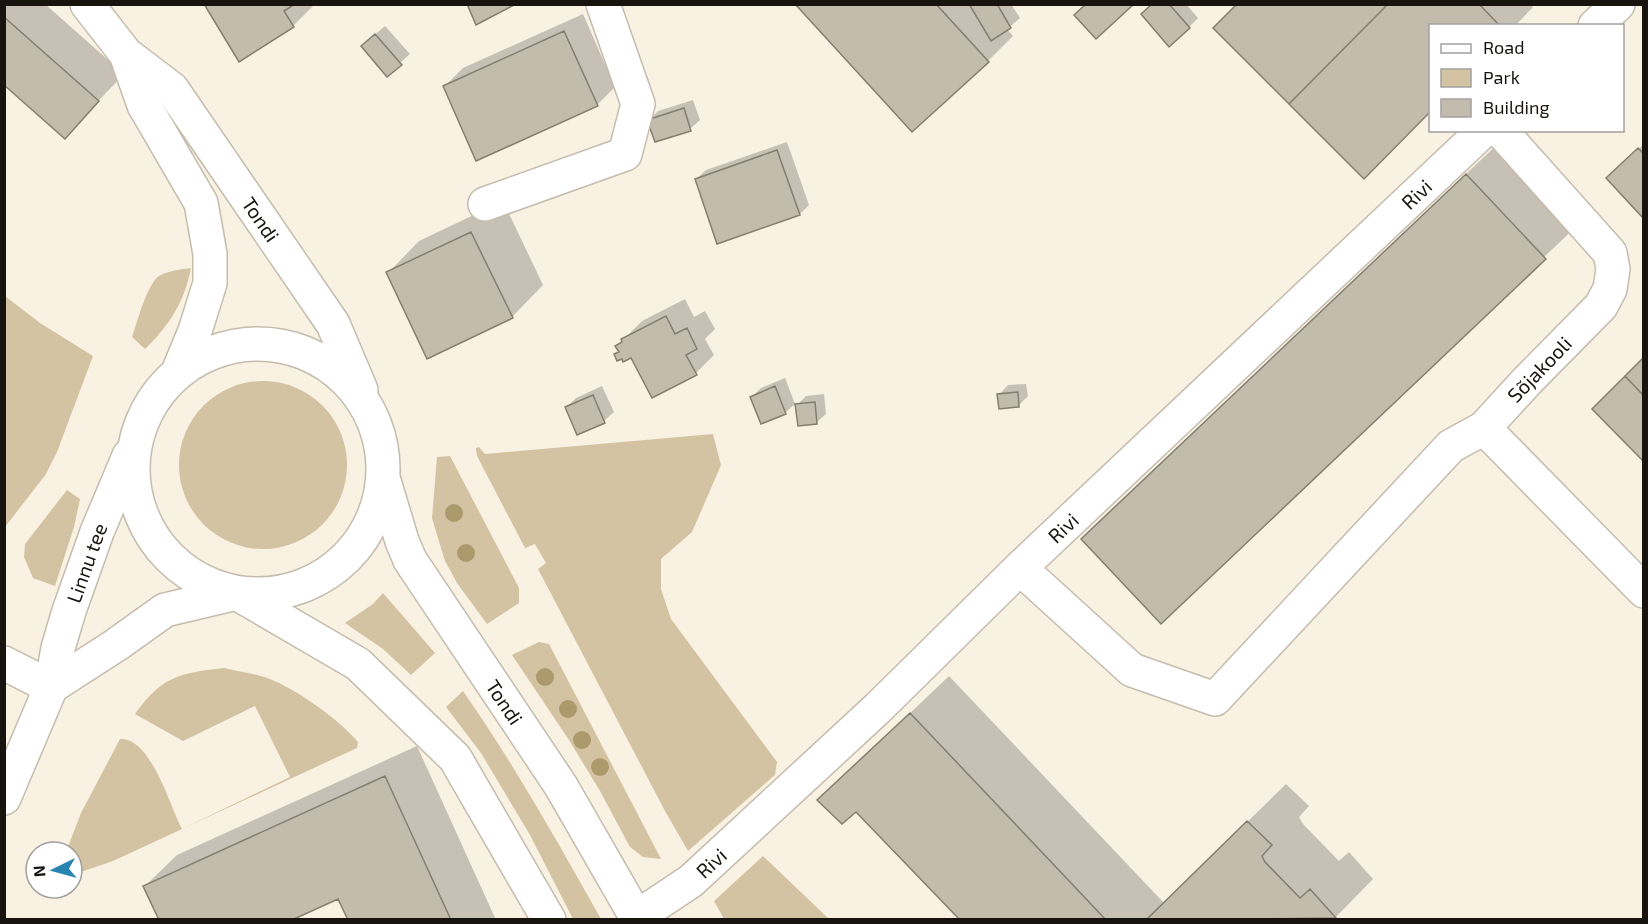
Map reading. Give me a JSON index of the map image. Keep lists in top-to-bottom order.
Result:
{
  "streets": {
    "street": [
      "Rivi",
      "Tondi",
      "Sõjakooli",
      "Linnu tee"
    ]
  },
  "crossings": [
    ["Rivi", "Tondi"],
    ["Rivi", "Sõjakooli"]
  ],
  "legend": ["Road", "Park", "Building"],
  "north": "left"
}
